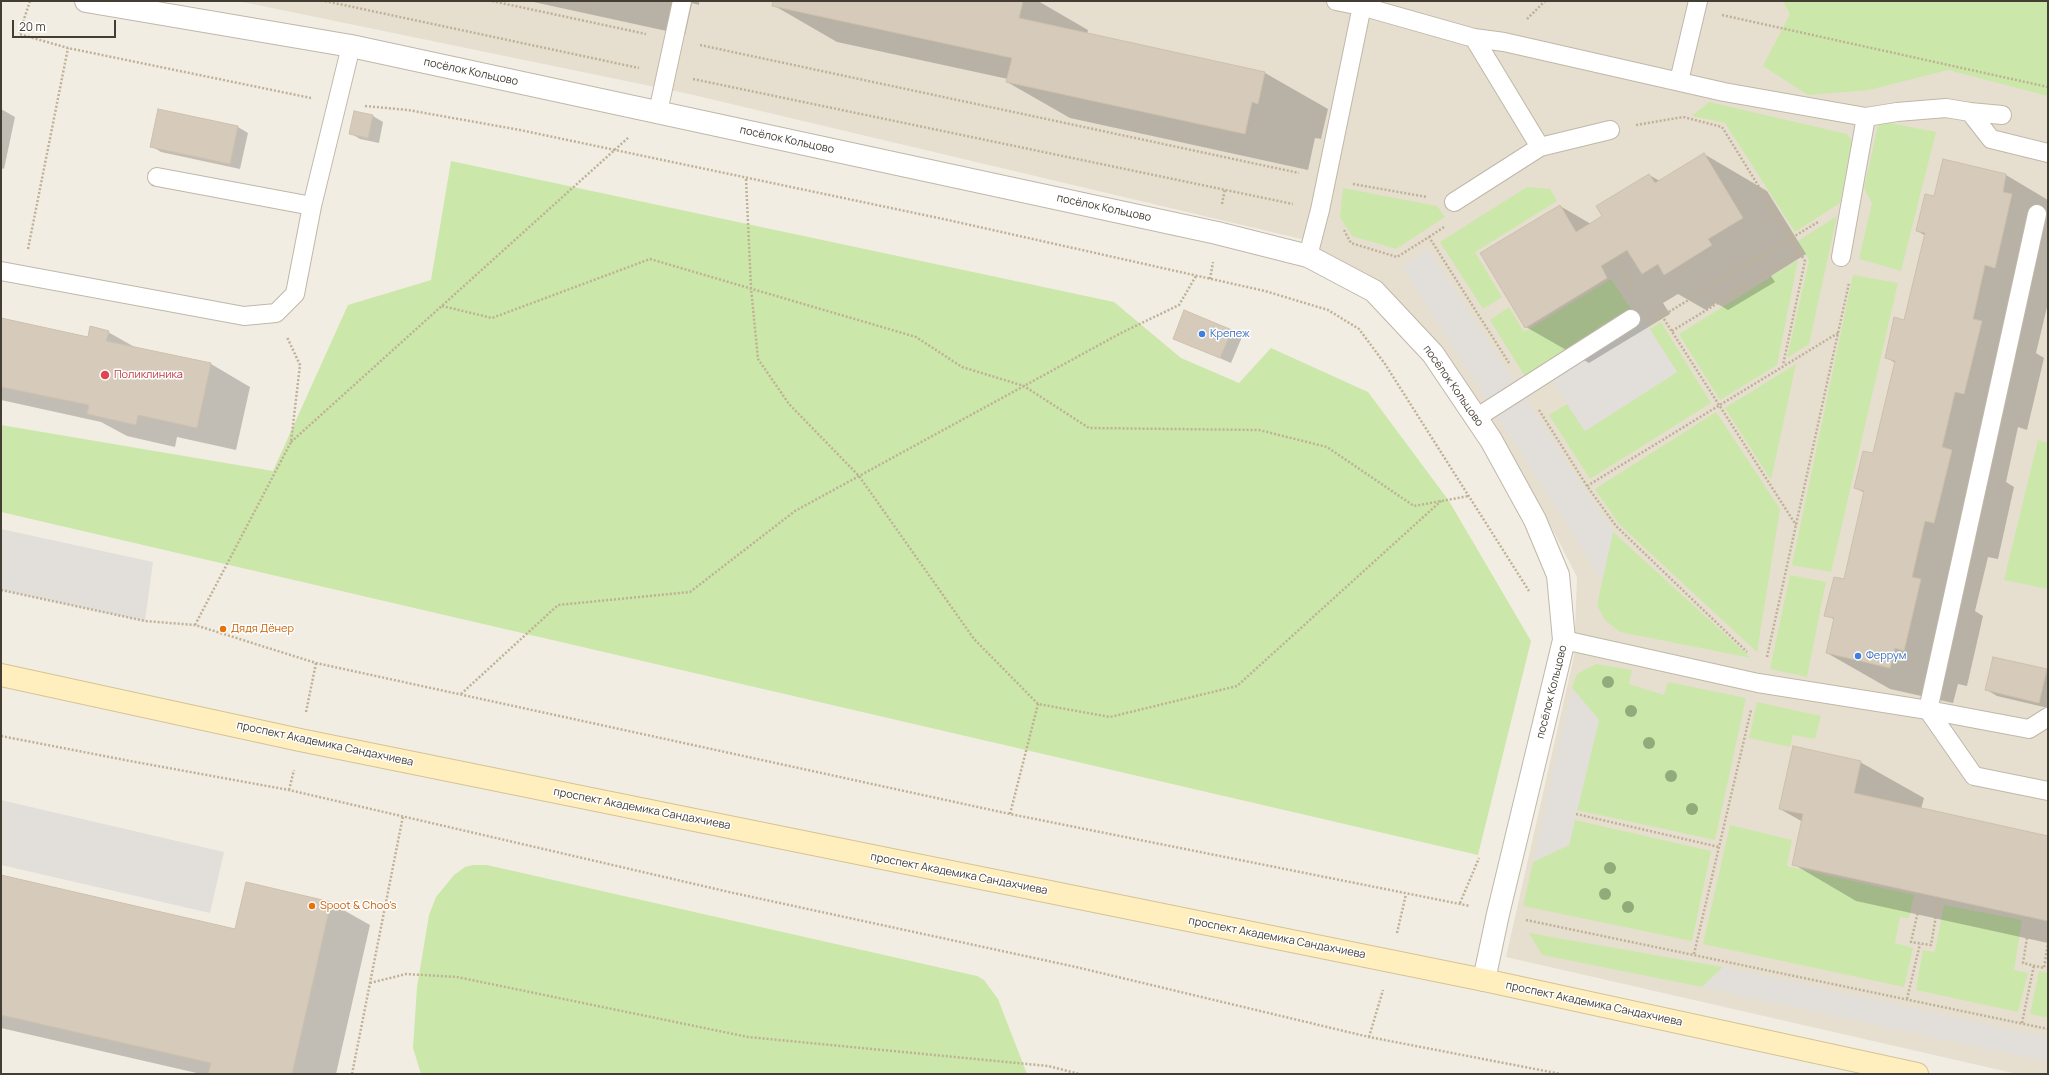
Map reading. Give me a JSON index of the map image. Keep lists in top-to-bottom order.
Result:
{
  "streets": {
    "main road": ["проспект Академика Сандахчиева"],
    "street": ["посёлок Кольцово"]
  },
  "crossings": [
    ["посёлок Кольцово", "проспект Академика Сандахчиева"]
  ],
  "places": [
    "Крепеж",
    "Поликлиника",
    "Дядя Дёнер",
    "Феррум",
    "Spoot & Choo's"
  ],
  "scale_bar": "20 m"
}
